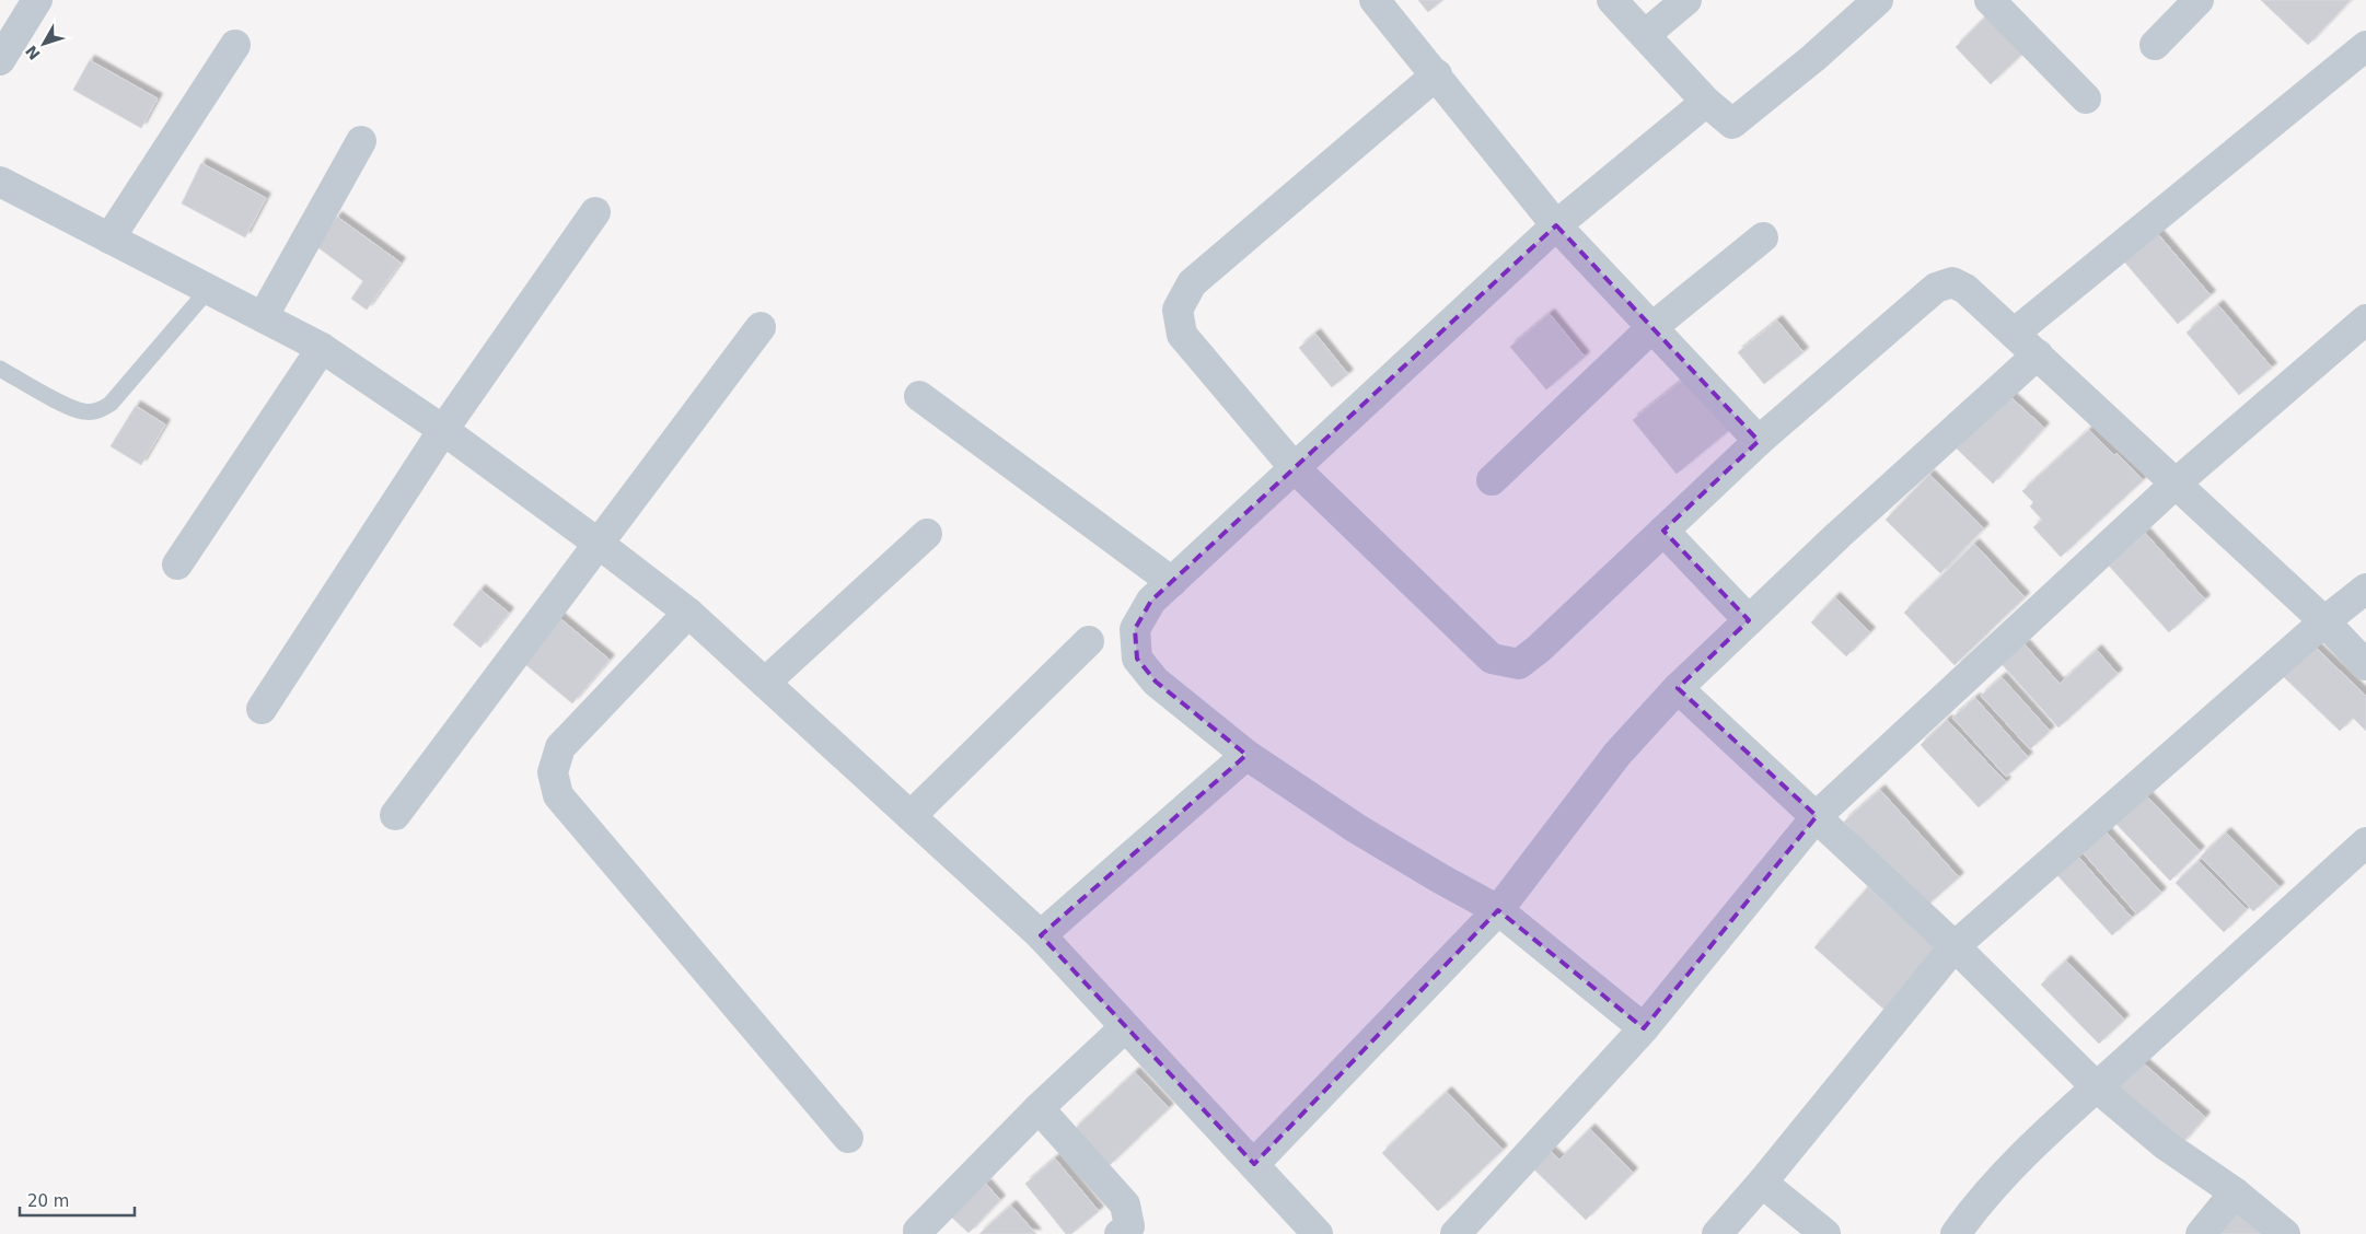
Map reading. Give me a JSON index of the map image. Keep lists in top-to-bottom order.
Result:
{
  "scale_bar": "20 m",
  "north": "bottom left"
}
